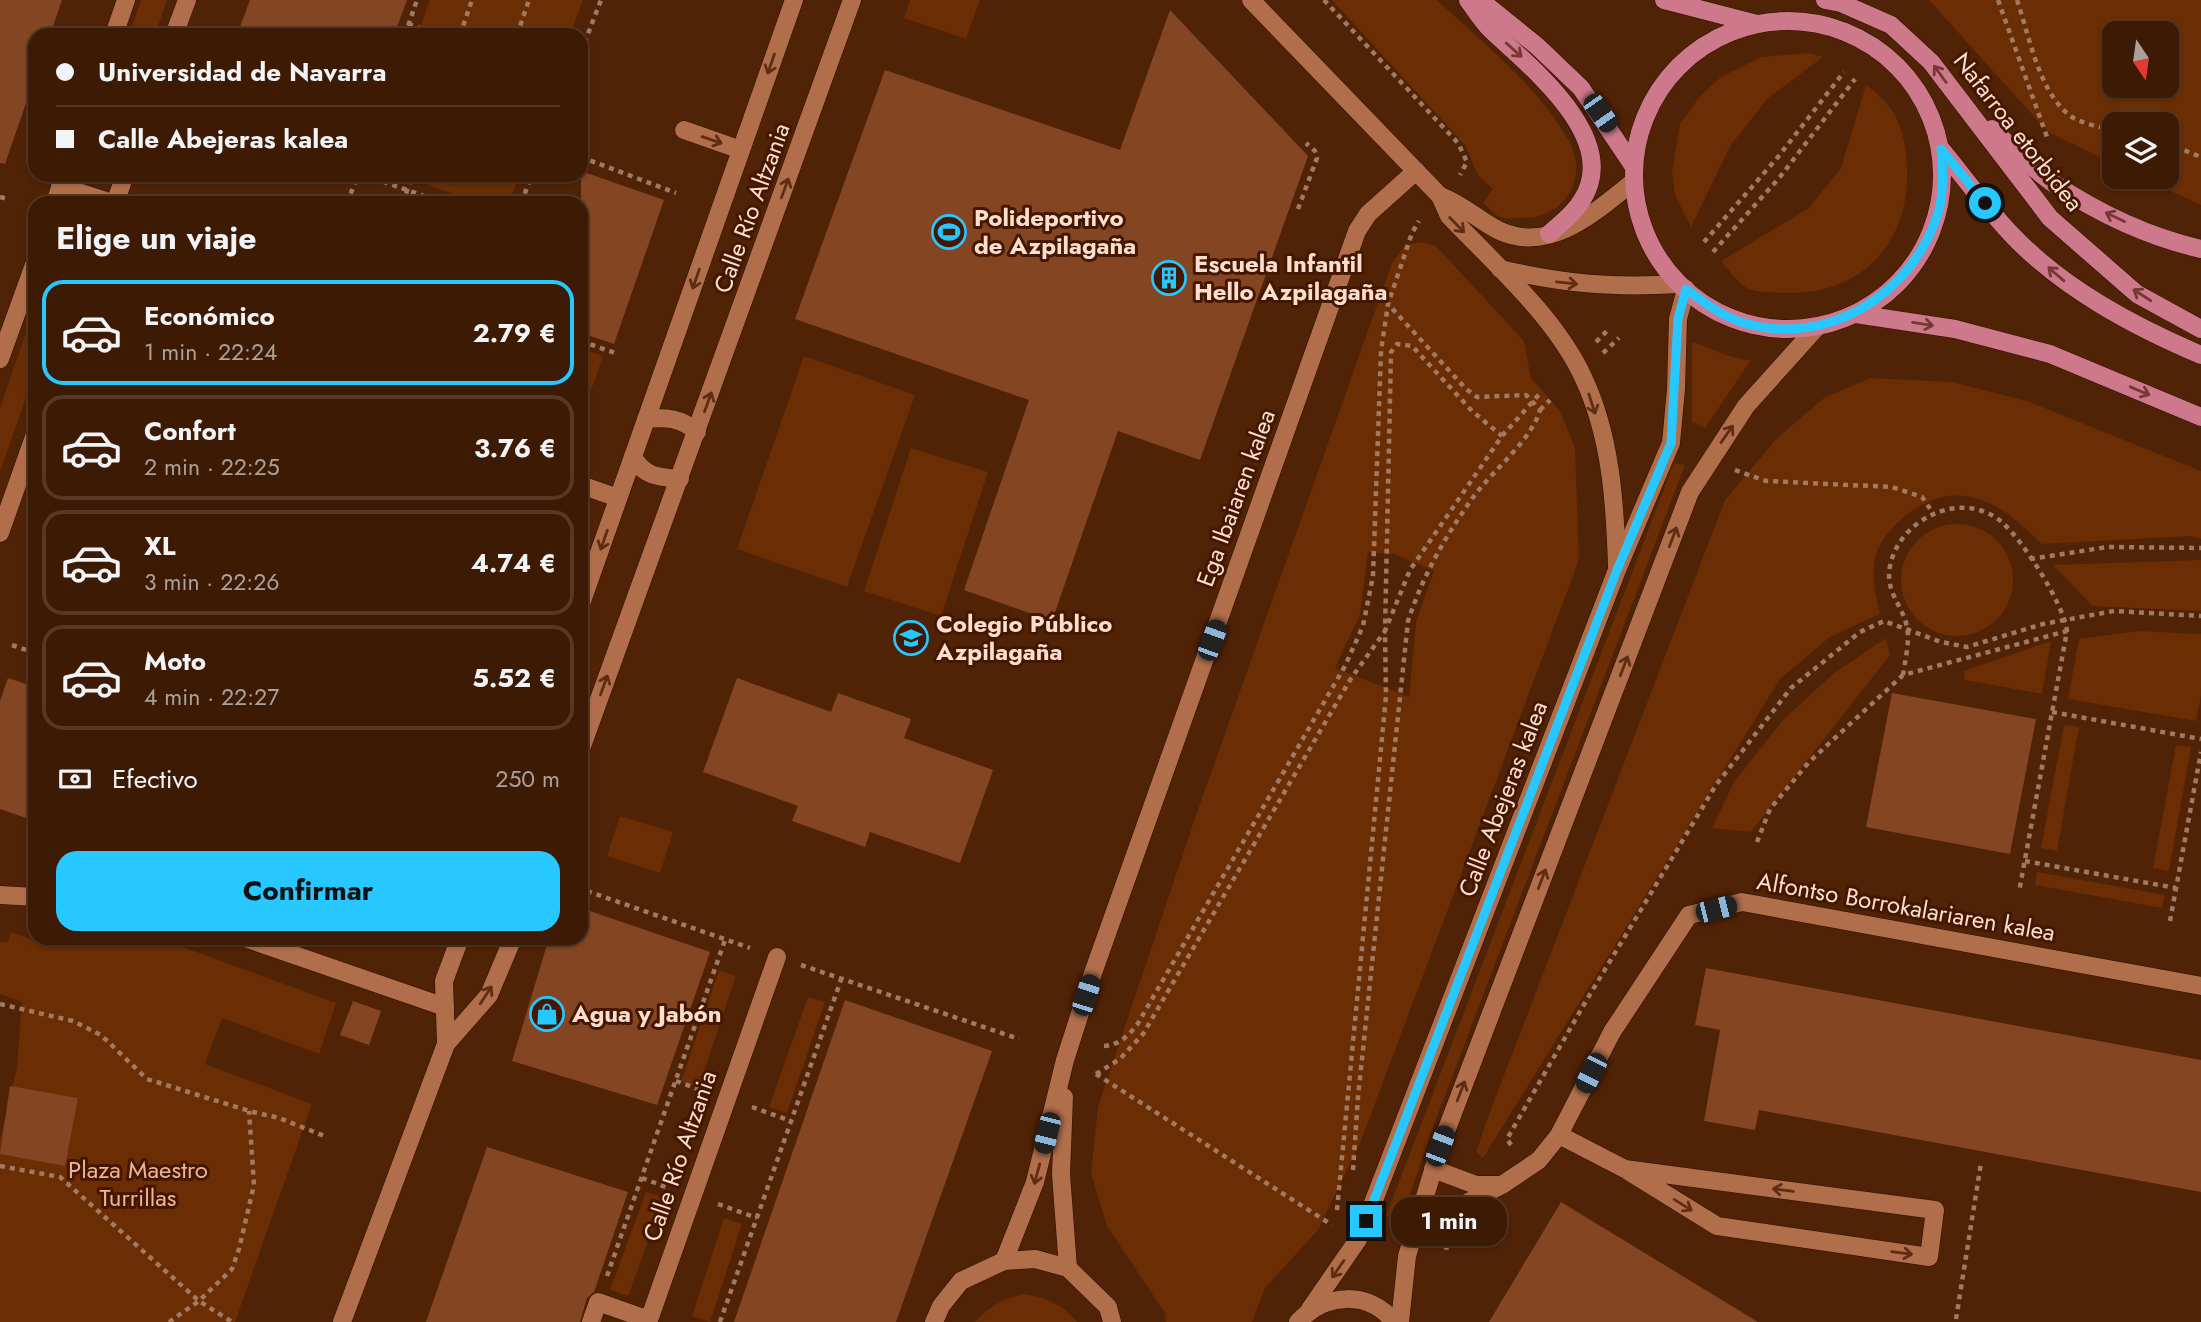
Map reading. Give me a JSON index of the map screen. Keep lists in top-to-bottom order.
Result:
{
  "streets": {
    "main road": ["Nafarroa etorbidea"],
    "street": [
      "Calle Río Altzania",
      "Ega Ibaiaren kalea",
      "Calle Abejeras kalea",
      "Alfontso Borrokalariaren kalea"
    ]
  },
  "parks": ["Plaza Maestro Turrillas"],
  "places": {
    "sports": ["Polideportivo de Azpilagaña"],
    "building": ["Escuela Infantil Hello Azpilagaña"],
    "school or university": ["Colegio Público Azpilagaña"],
    "shop": ["Agua y Jabón"]
  },
  "north": "bottom",
  "page": {
    "banner": ["Universidad de Navarra", "Calle Abejeras kalea"],
    "heading": "Elige un viaje",
    "list": [
      {
        "name": "Económico",
        "note": "1 min · 22:24",
        "value": "2.79 €"
      },
      {
        "name": "Confort",
        "note": "2 min · 22:25",
        "value": "3.76 €"
      },
      {
        "name": "XL",
        "note": "3 min · 22:26",
        "value": "4.74 €"
      },
      {
        "name": "Moto",
        "note": "4 min · 22:27",
        "value": "5.52 €"
      }
    ],
    "pay": ["Efectivo", "250 m"],
    "buttons": "Confirmar",
    "bubble": "1 min"
  }
}
